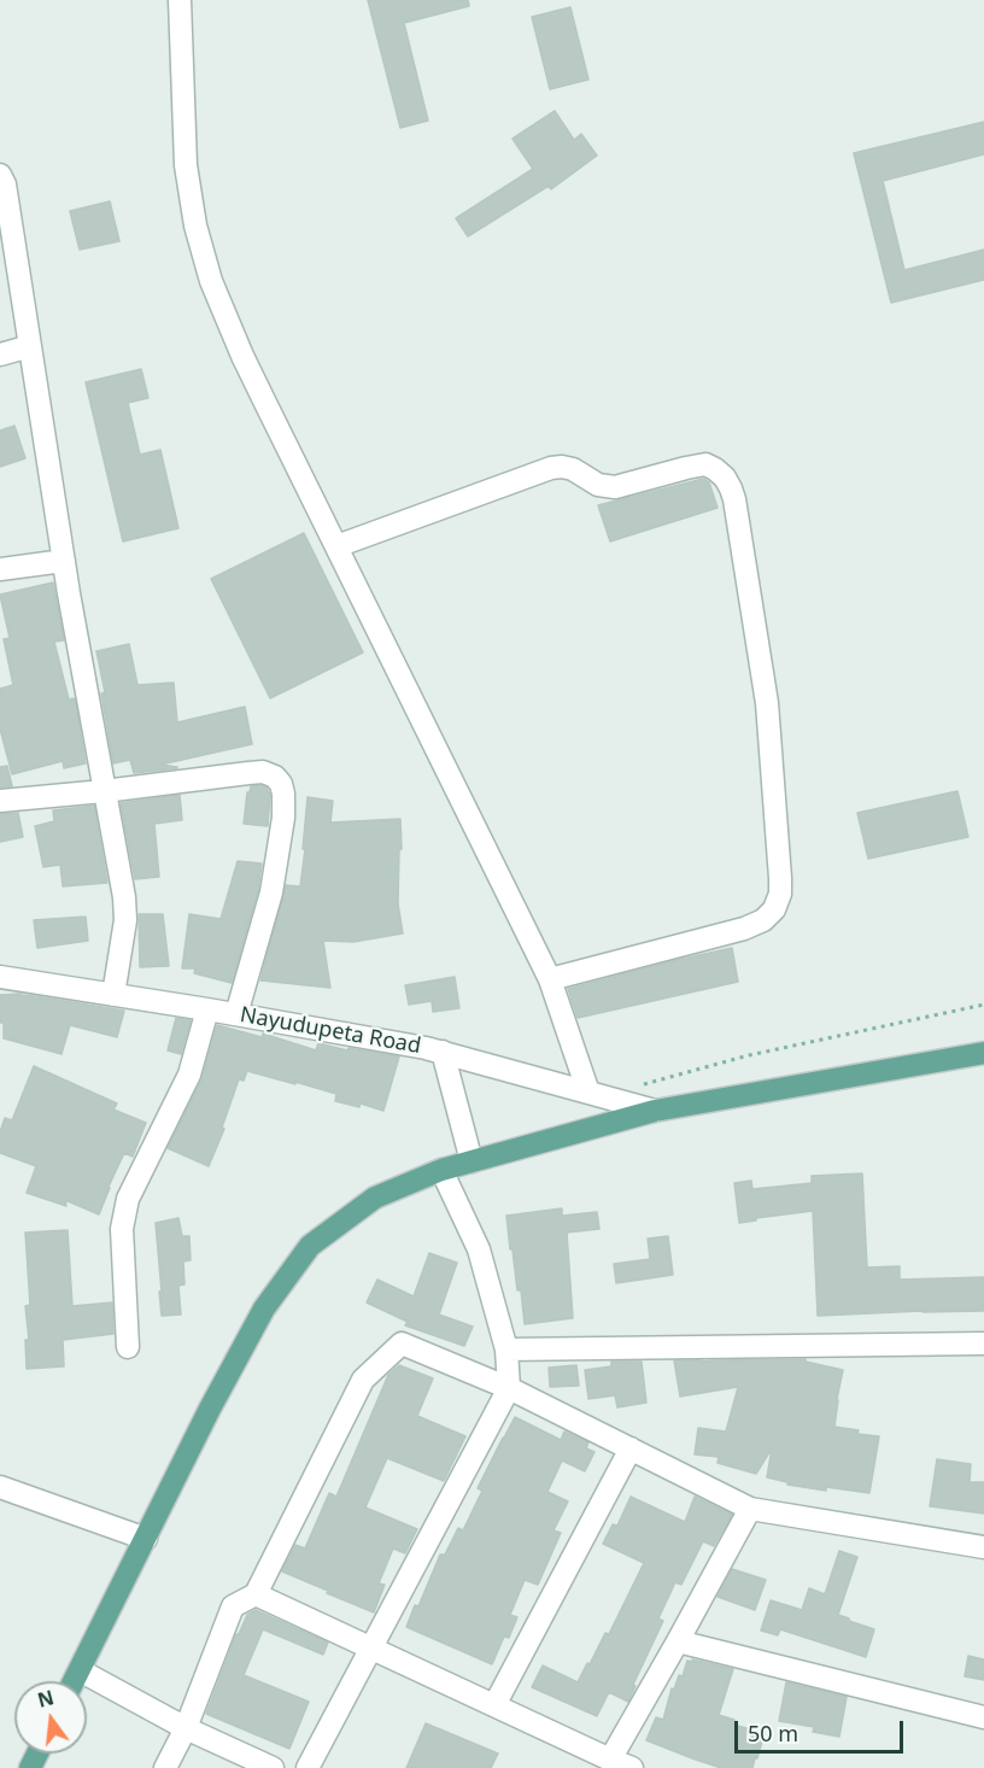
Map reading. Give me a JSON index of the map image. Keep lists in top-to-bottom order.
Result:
{
  "streets": {
    "street": ["Nayudupeta Road"]
  },
  "scale_bar": "50 m",
  "north": "top"
}
